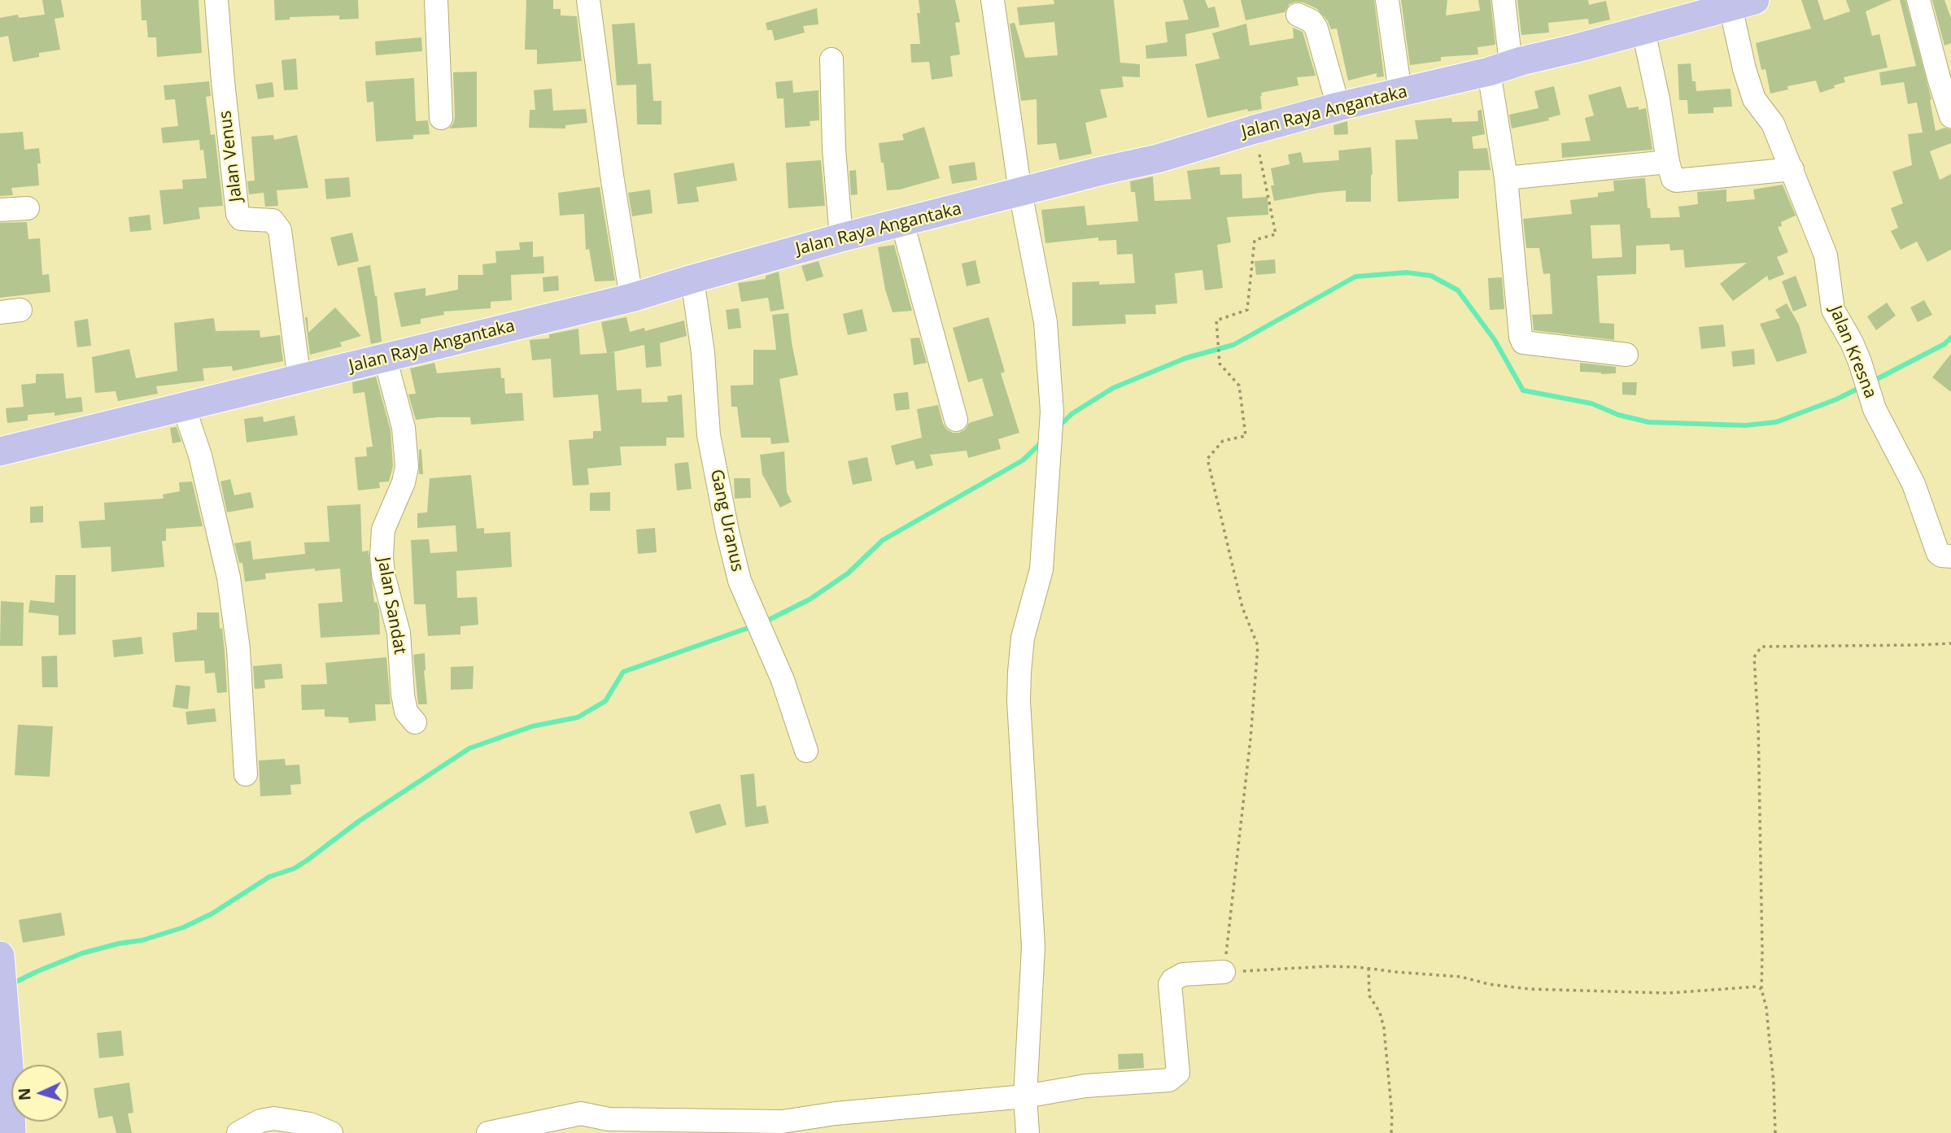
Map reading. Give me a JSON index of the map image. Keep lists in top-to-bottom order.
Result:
{
  "streets": {
    "main road": ["Jalan Raya Angantaka"],
    "street": [
      "Jalan Venus",
      "Jalan Kresna",
      "Gang Uranus",
      "Jalan Sandat"
    ]
  },
  "crossings": [
    ["Jalan Raya Angantaka", "Jalan Venus"],
    ["Jalan Raya Angantaka", "Jalan Kresna"],
    ["Jalan Raya Angantaka", "Gang Uranus"],
    ["Jalan Raya Angantaka", "Jalan Sandat"]
  ],
  "north": "left"
}
